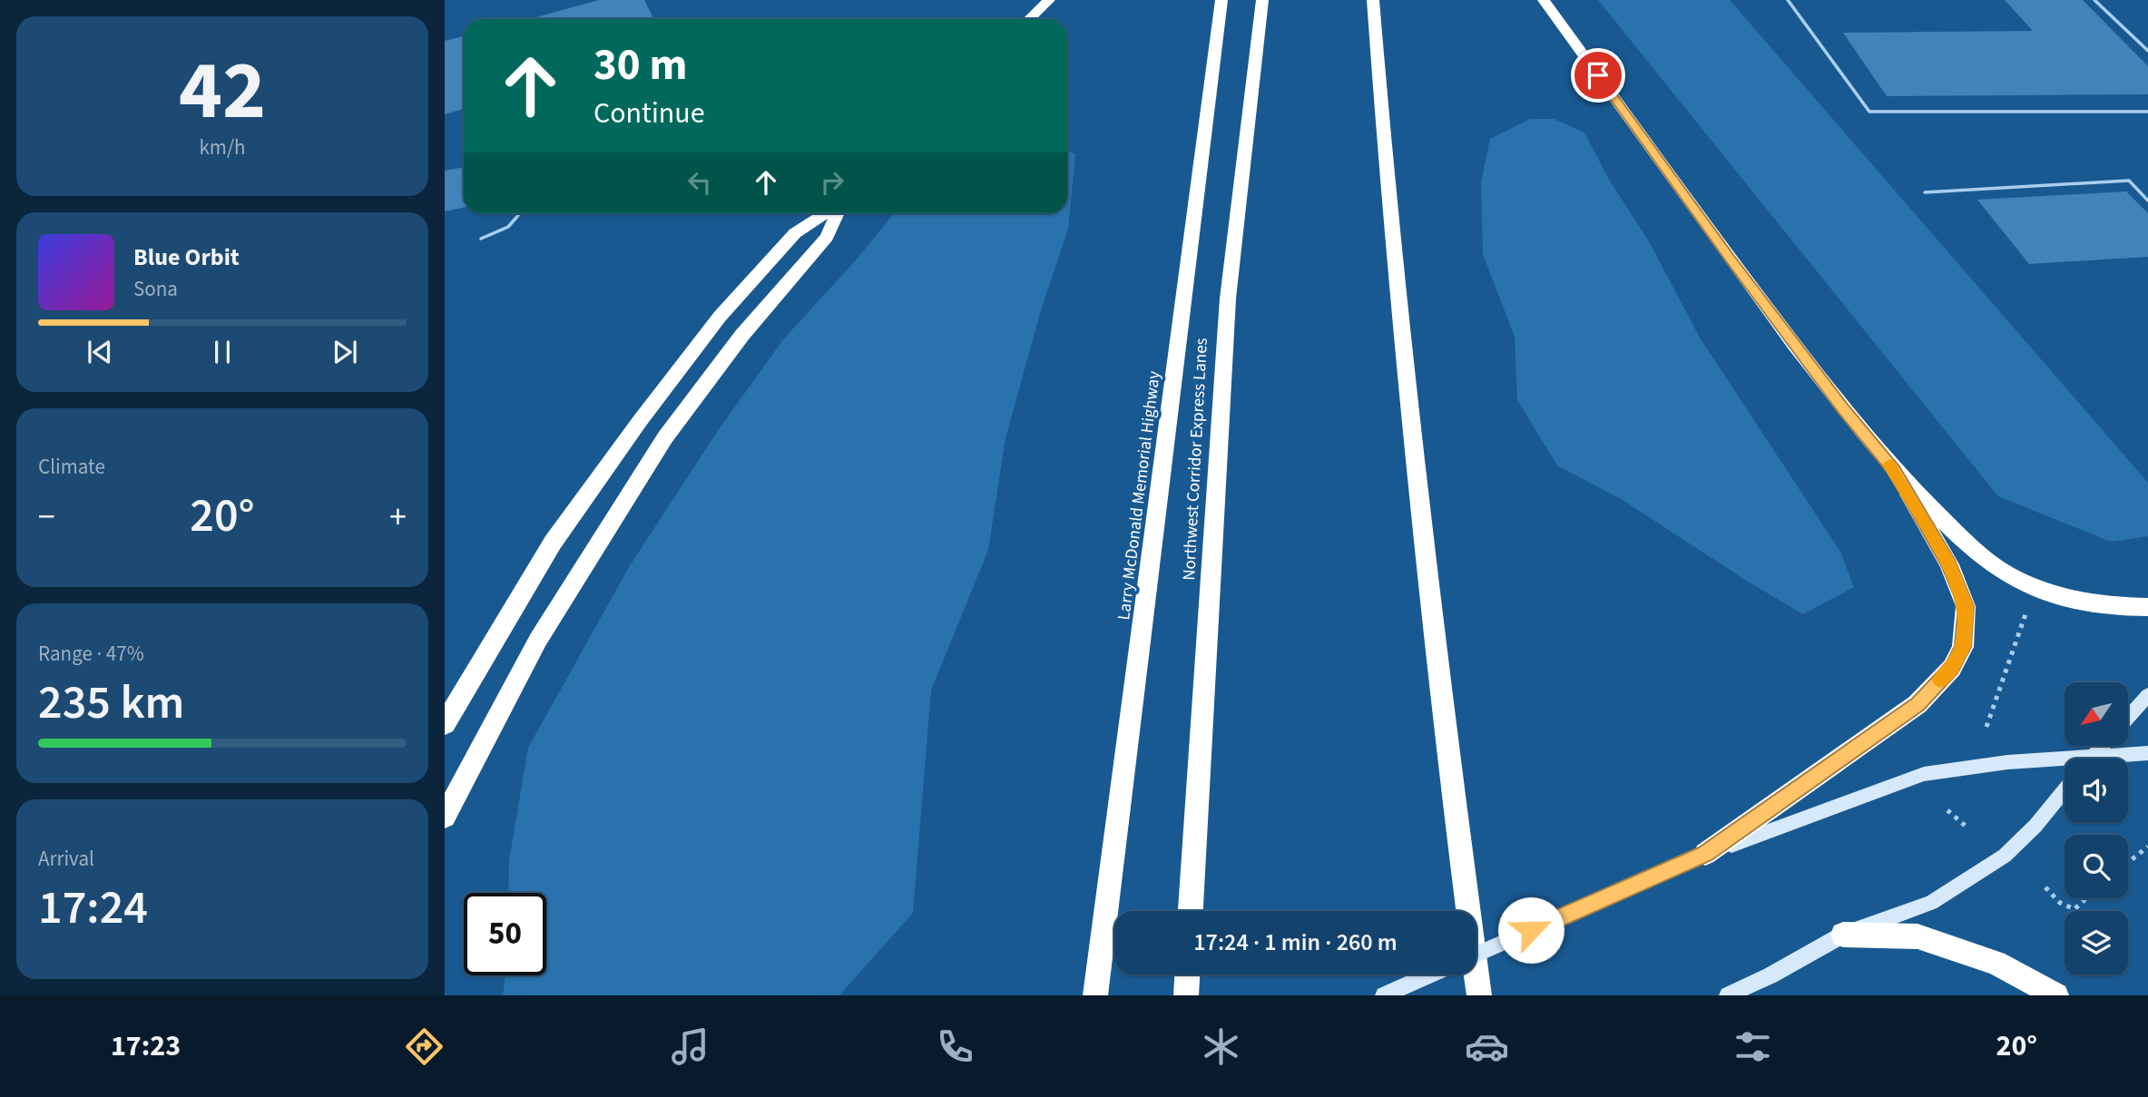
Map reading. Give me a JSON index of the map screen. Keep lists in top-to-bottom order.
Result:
{
  "streets": {
    "highway": ["Northwest Corridor Express Lanes", "Larry McDonald Memorial Highway"]
  },
  "north": "bottom left",
  "page": {
    "tile": [
      ["42", "km/h"],
      "Climate",
      ["Range · 47%", "235 km"],
      ["Arrival", "17:24"]
    ],
    "turn": ["30 m", "Continue"],
    "song": ["Blue Orbit", "Sona"],
    "heat": ["−", "20°", "+"],
    "limit": "50",
    "trip": "17:24 · 1 min · 260 m",
    "tabs": ["17:23", "20°"]
  }
}
